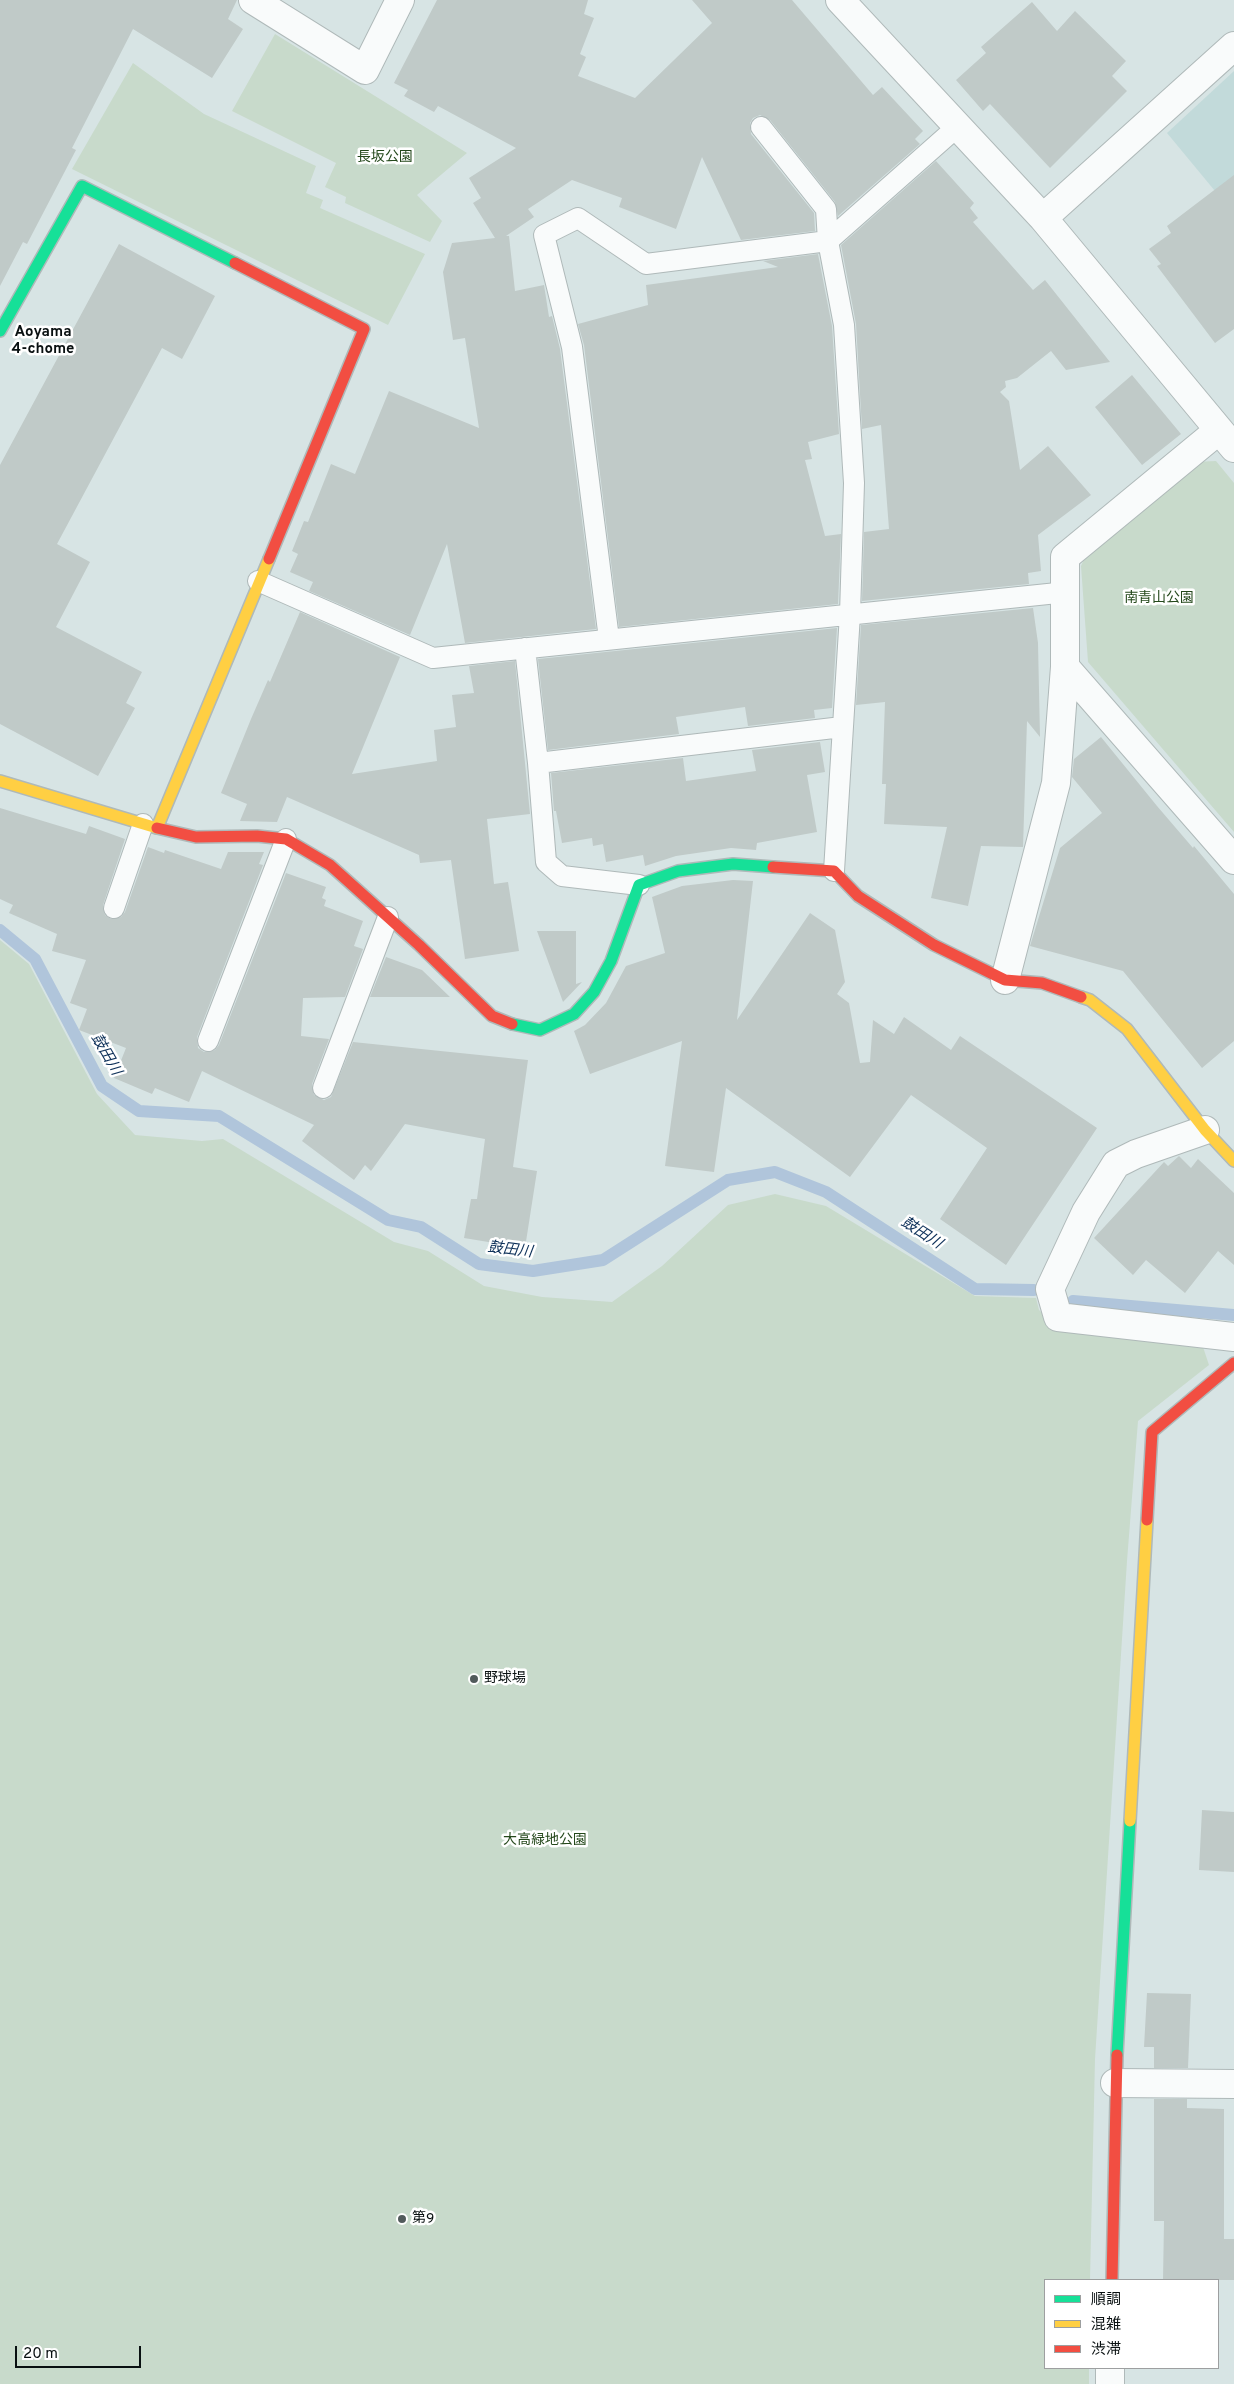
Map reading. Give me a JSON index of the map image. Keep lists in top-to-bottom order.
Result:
{
  "districts": ["Aoyama 4-chome"],
  "water": ["鼓田川"],
  "parks": ["長坂公園", "南青山公園", "大高緑地公園"],
  "places": ["野球場", "第9"],
  "legend": ["順調", "混雑", "渋滞"],
  "scale_bar": "20 m"
}
